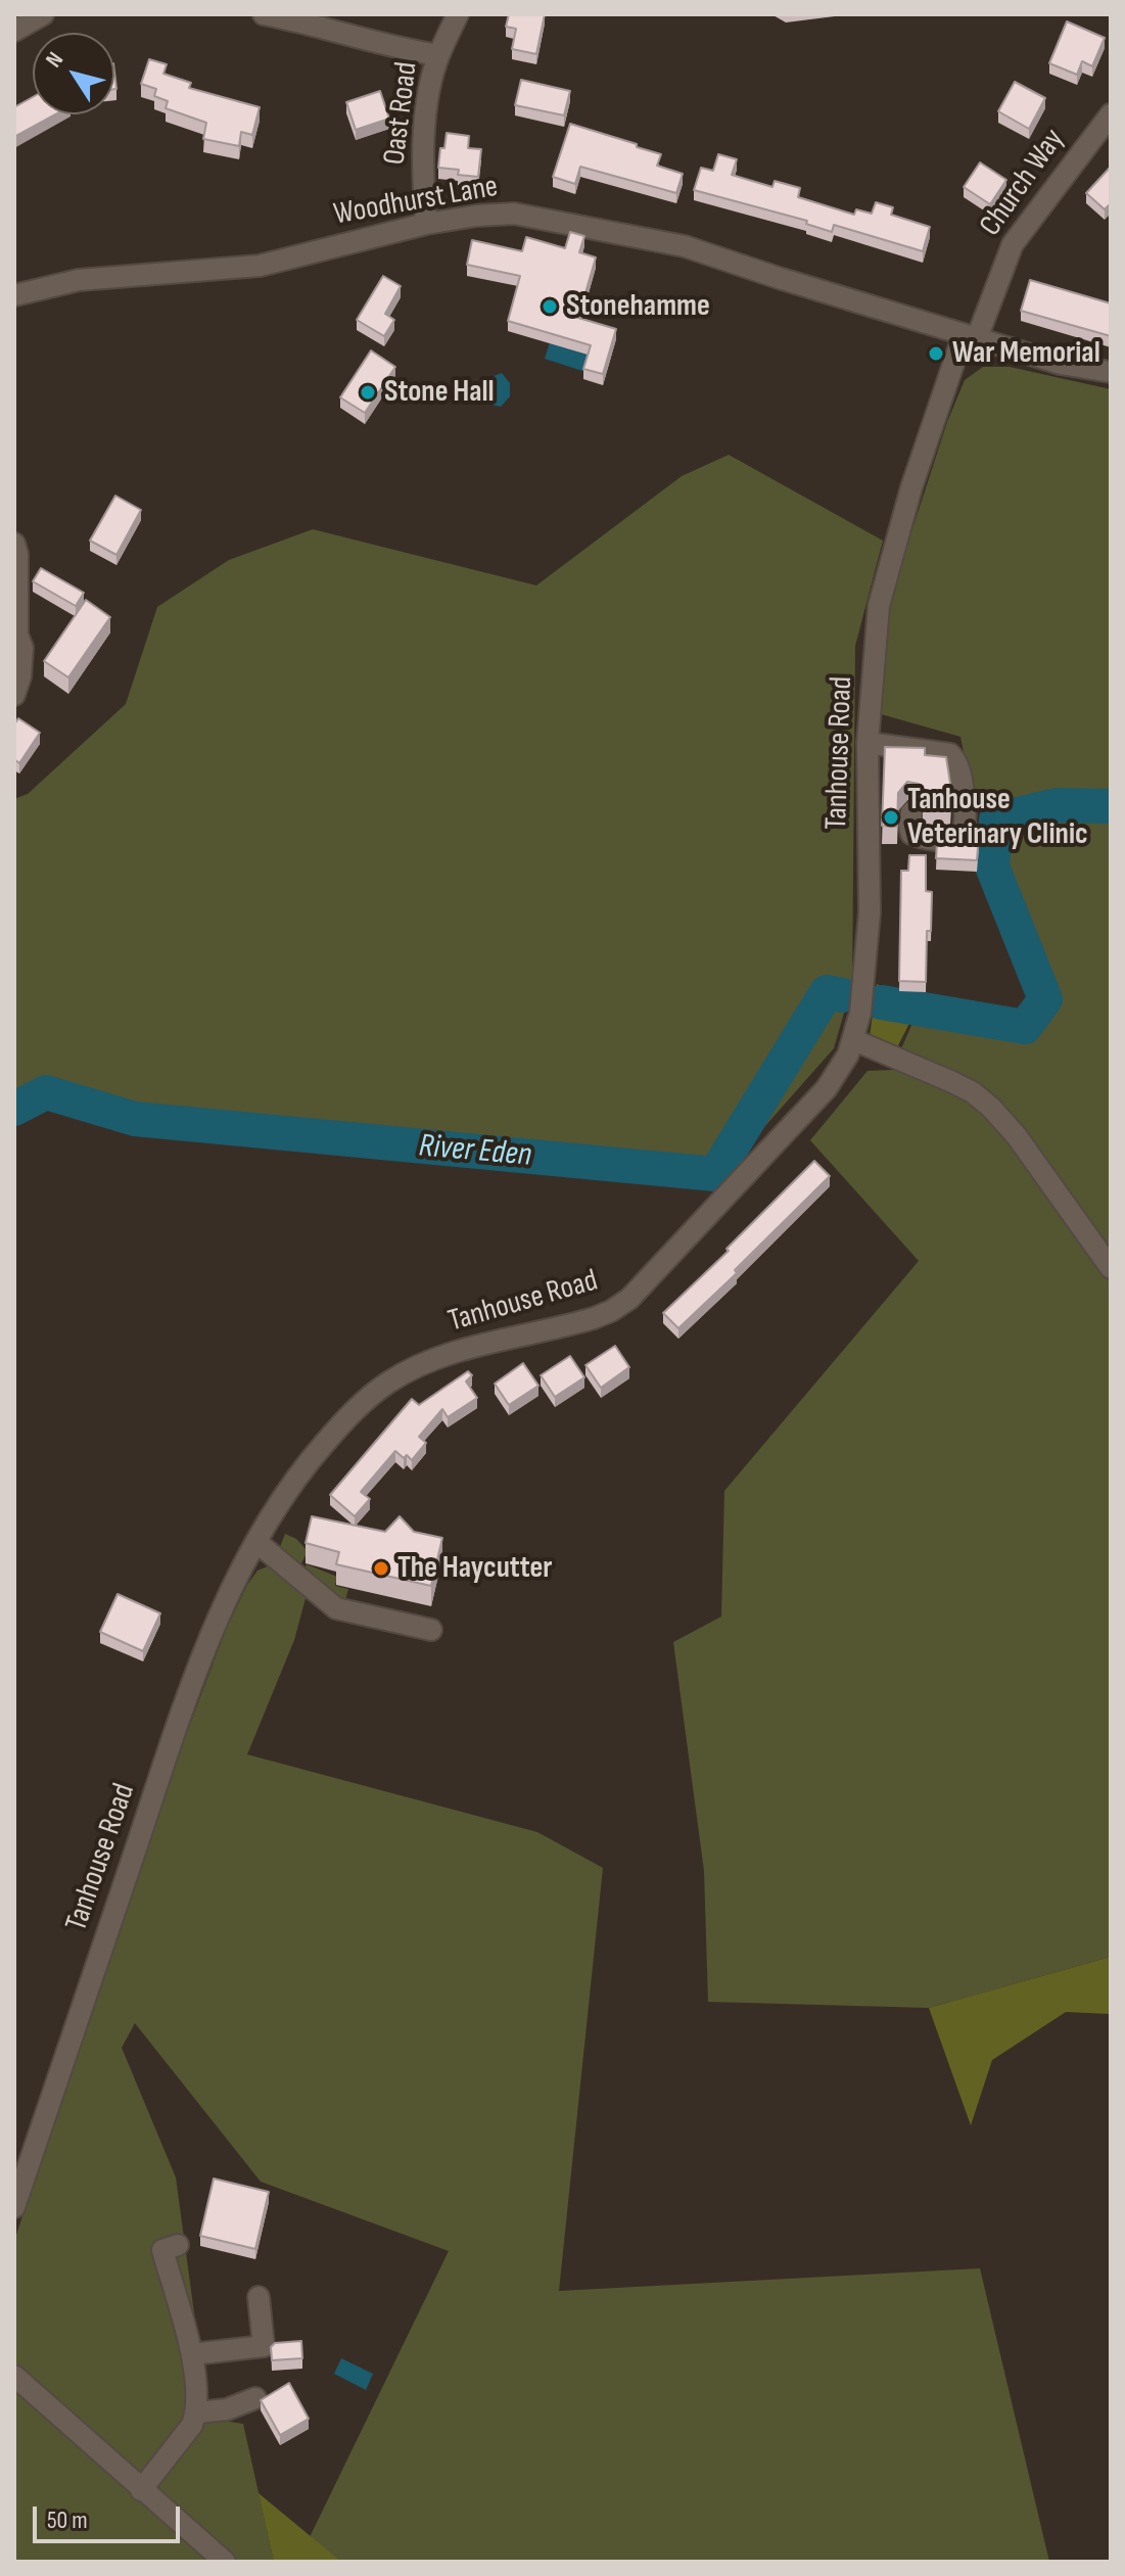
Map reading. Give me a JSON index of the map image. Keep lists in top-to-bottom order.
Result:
{
  "streets": {
    "street": [
      "Oast Road",
      "Church Way",
      "Woodhurst Lane",
      "Tanhouse Road"
    ]
  },
  "crossings": [
    ["Oast Road", "Woodhurst Lane"],
    ["Church Way", "Woodhurst Lane"],
    ["Church Way", "Tanhouse Road"],
    ["Woodhurst Lane", "Tanhouse Road"]
  ],
  "water": ["River Eden"],
  "places": [
    "Stonehamme",
    "War Memorial",
    "Stone Hall",
    "Tanhouse Veterinary Clinic",
    "The Haycutter"
  ],
  "scale_bar": "50 m",
  "north": "top left"
}
